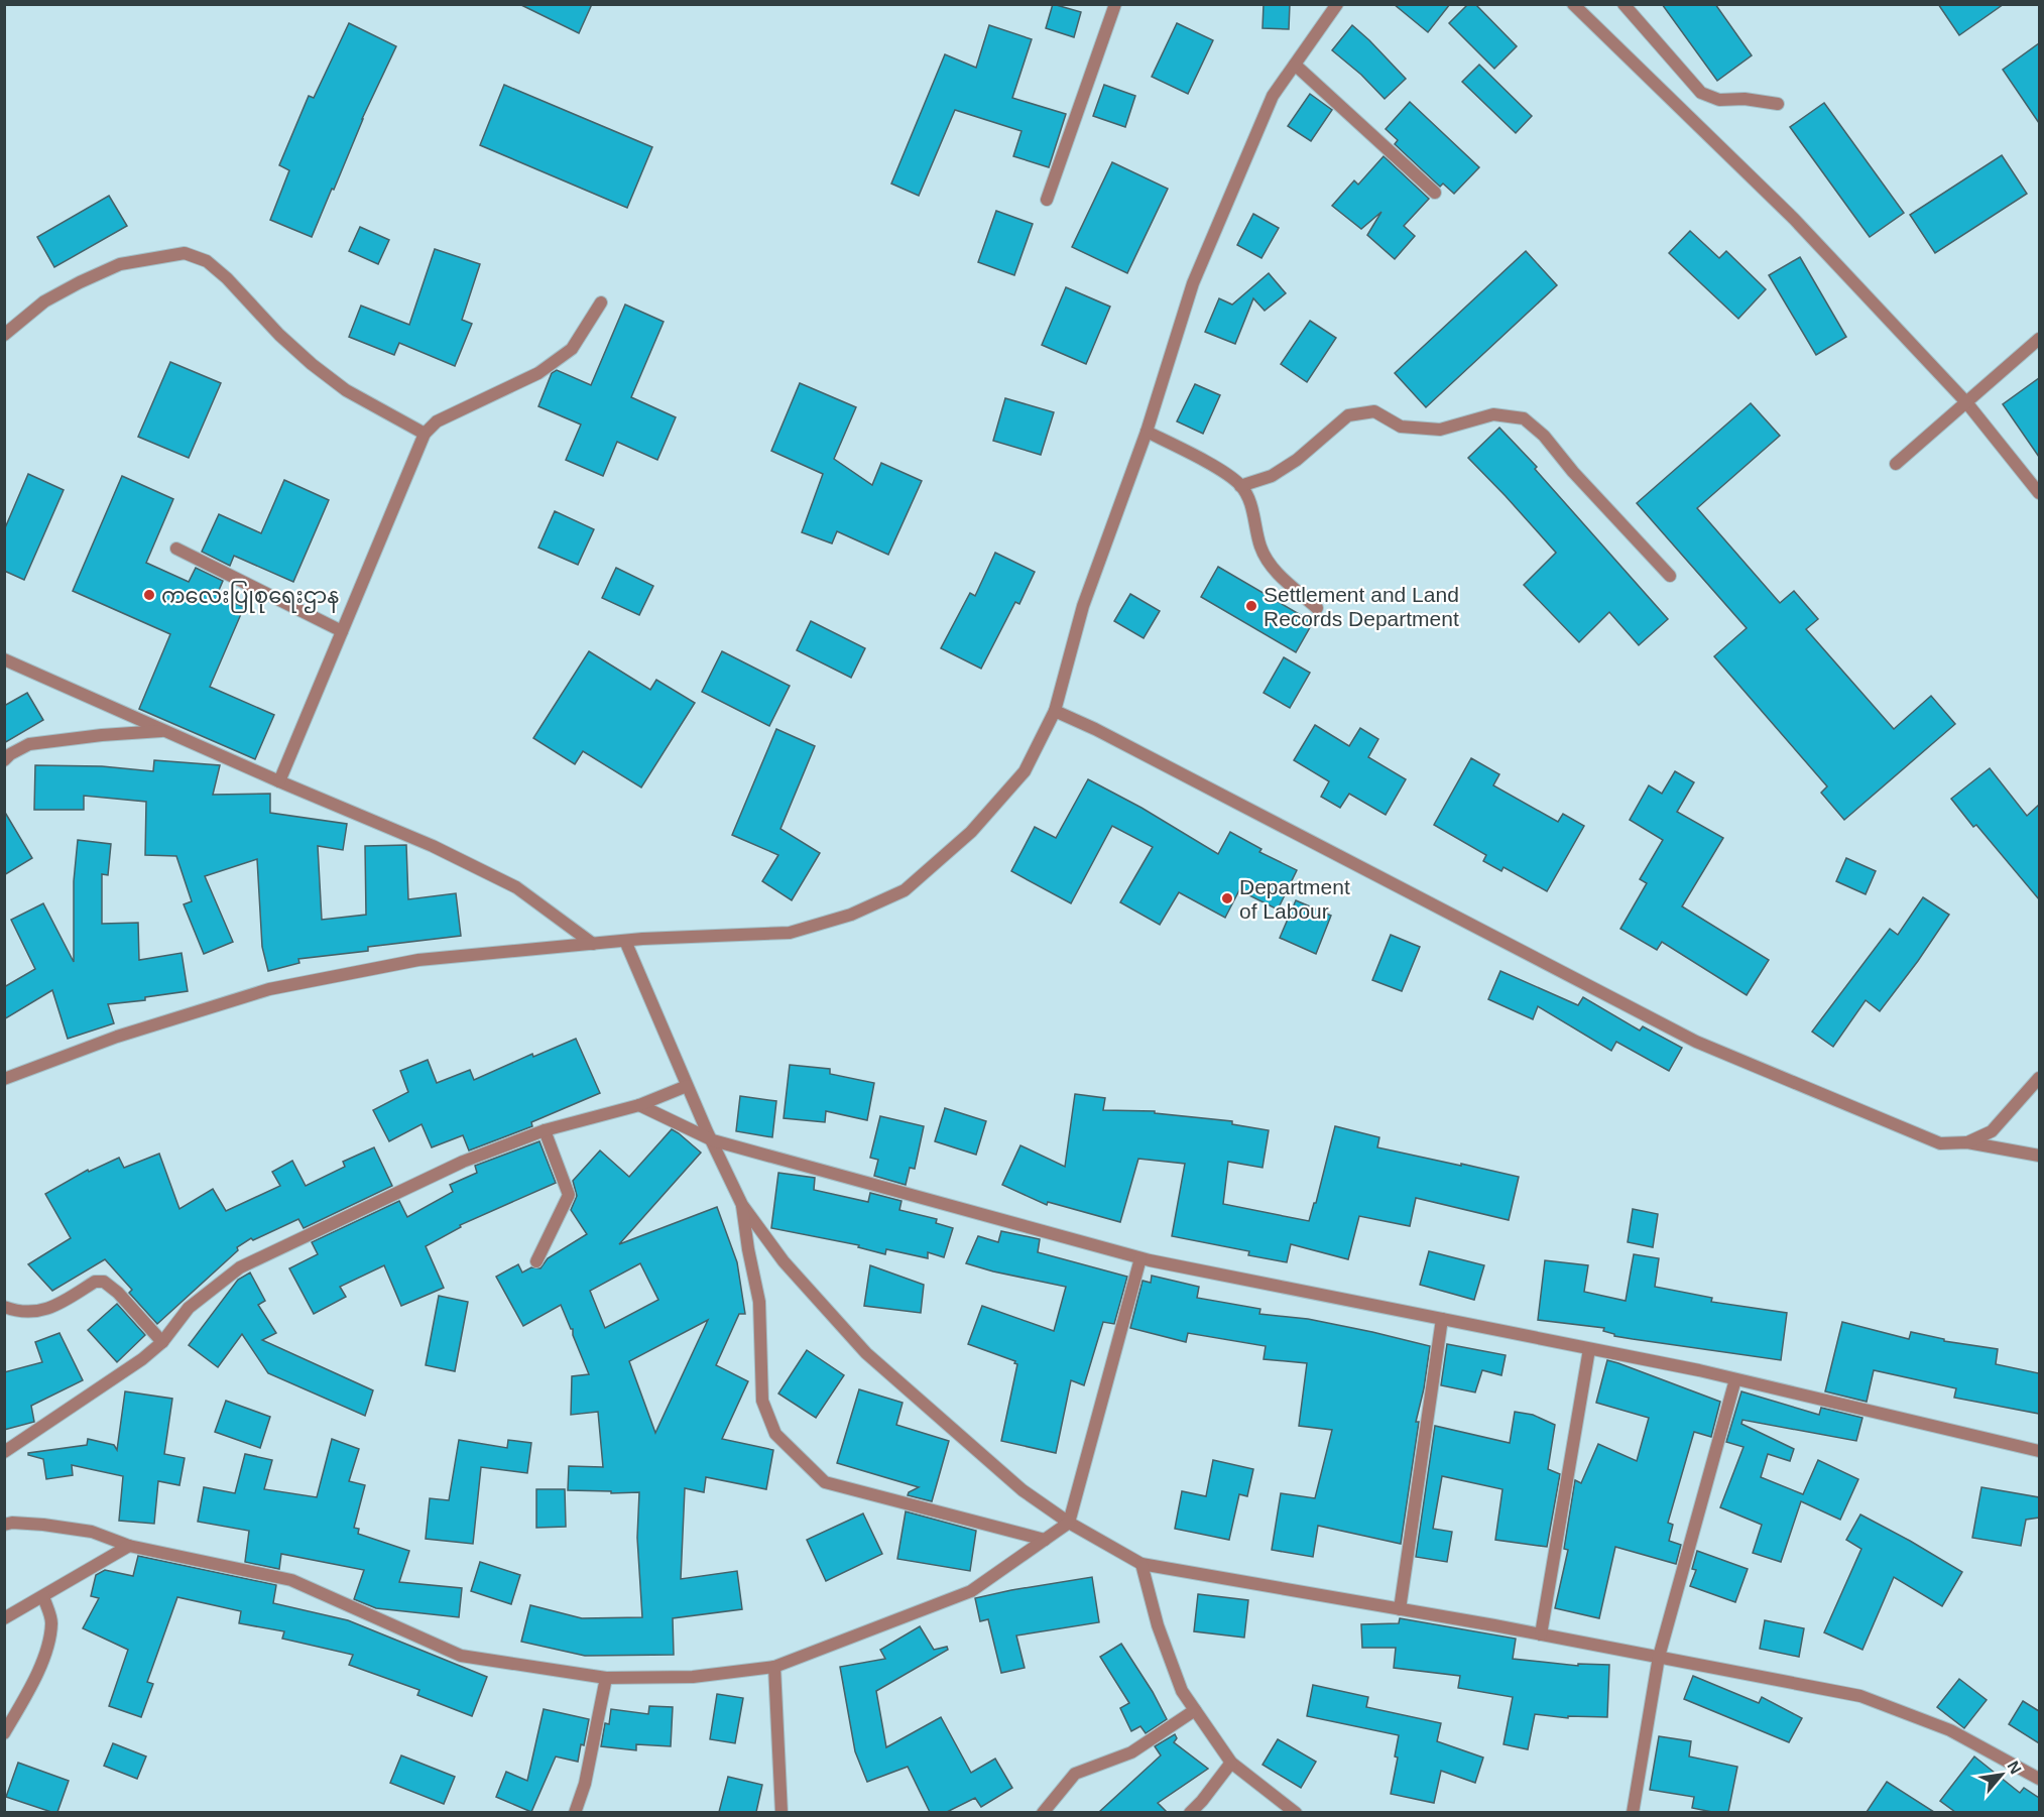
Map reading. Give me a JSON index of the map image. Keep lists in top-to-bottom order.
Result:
{
  "places": ["ကလေးပြုစုရေးဌာန", "Settlement and Land Records Department", "Department of Labour"],
  "north": "top right"
}
